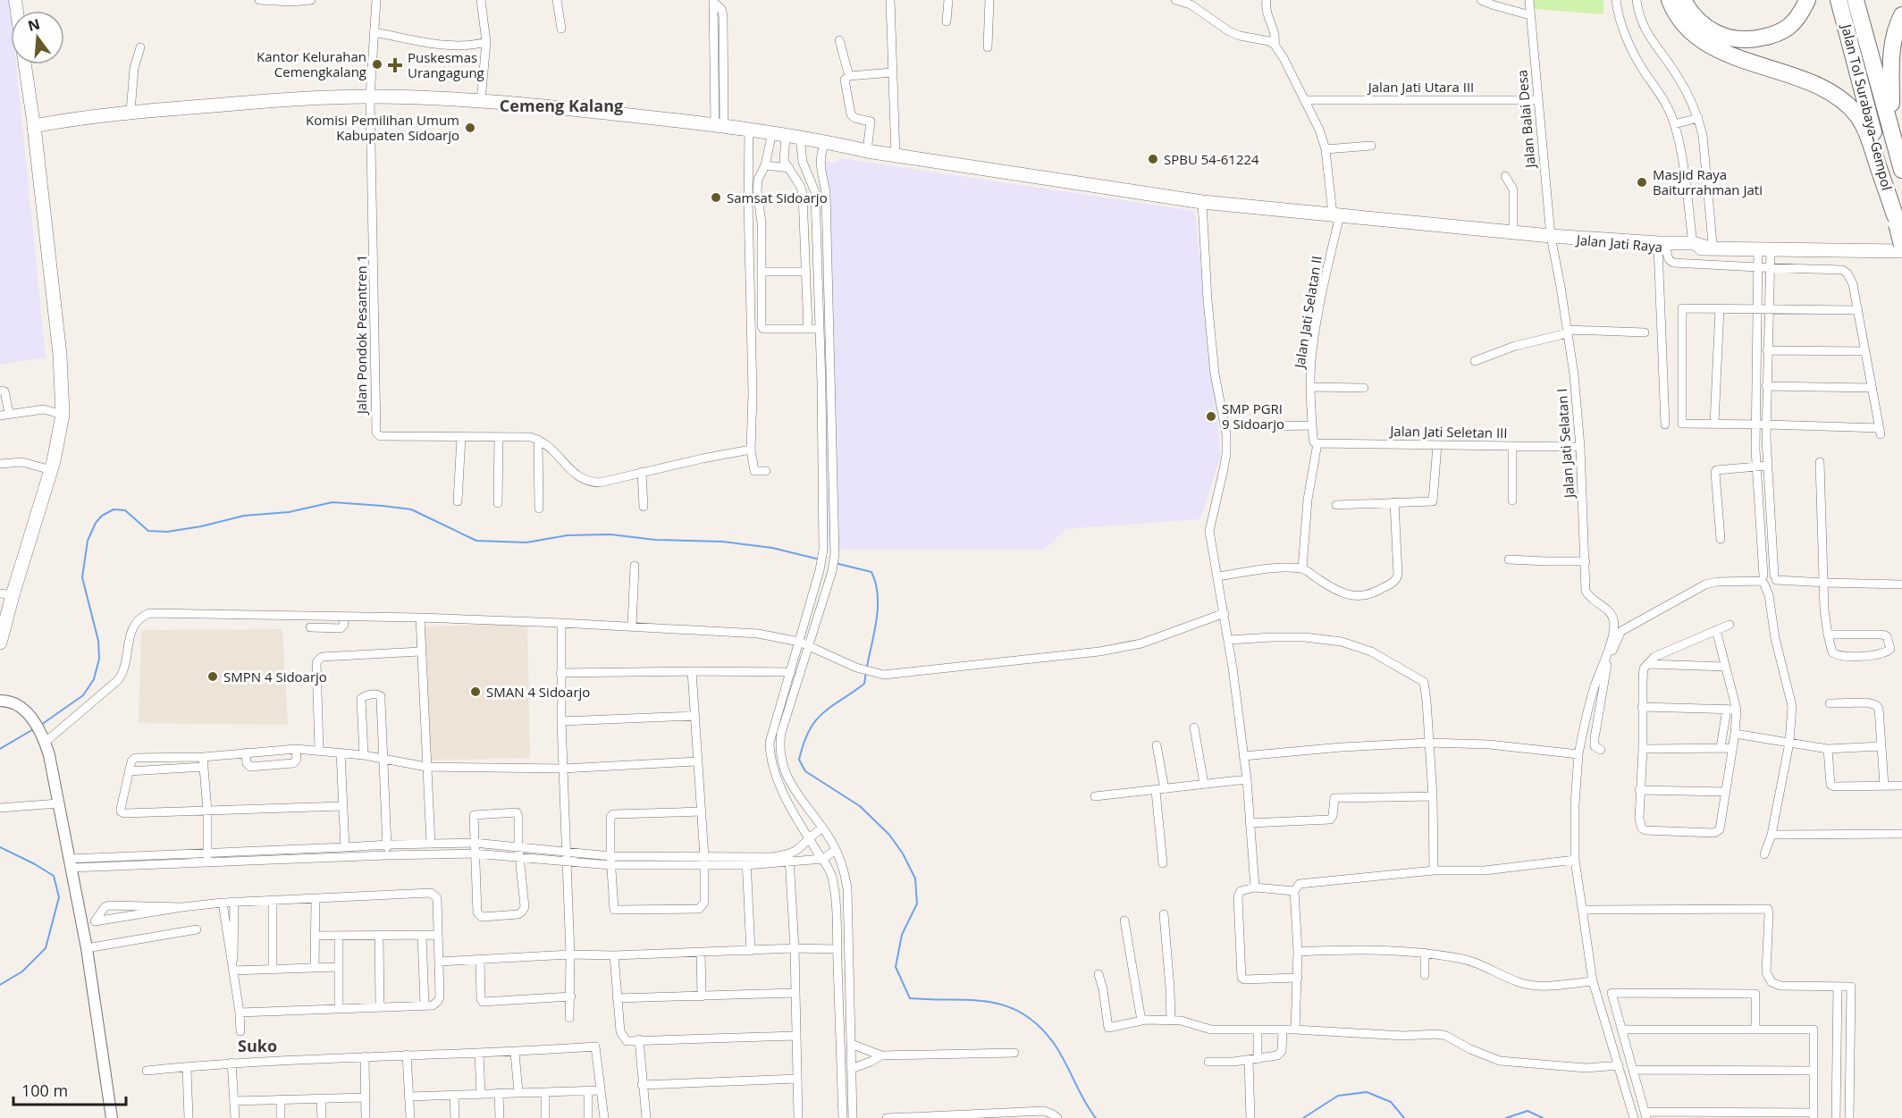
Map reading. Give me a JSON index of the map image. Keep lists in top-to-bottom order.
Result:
{
  "streets": {
    "highway": ["Jalan Tol Surabaya–Gempol"],
    "main road": ["Jalan Jati Raya"],
    "street": [
      "Jalan Jati Utara III",
      "Jalan Balai Desa",
      "Jalan Jati Selatan II",
      "Jalan Pondok Pesantren 1",
      "Jalan Jati Seletan III",
      "Jalan Jati Selatan I"
    ]
  },
  "crossings": [
    ["Jalan Jati Utara III", "Jalan Balai Desa"],
    ["Jalan Jati Utara III", "Jalan Jati Selatan II"],
    ["Jalan Tol Surabaya–Gempol", "Jalan Jati Raya"],
    ["Jalan Balai Desa", "Jalan Jati Selatan I"],
    ["Jalan Jati Selatan II", "Jalan Jati Seletan III"],
    ["Jalan Jati Seletan III", "Jalan Jati Selatan I"]
  ],
  "districts": ["Cemeng Kalang", "Suko"],
  "places": {
    "other": [
      "Kantor Kelurahan Cemengkalang",
      "Komisi Pemilihan Umum Kabupaten Sidoarjo",
      "SPBU 54-61224",
      "Masjid Raya Baiturrahman Jati",
      "Samsat Sidoarjo",
      "SMP PGRI 9 Sidoarjo",
      "SMPN 4 Sidoarjo",
      "SMAN 4 Sidoarjo"
    ],
    "health": ["Puskesmas Urangagung"]
  },
  "scale_bar": "100 m",
  "north": "top"
}
